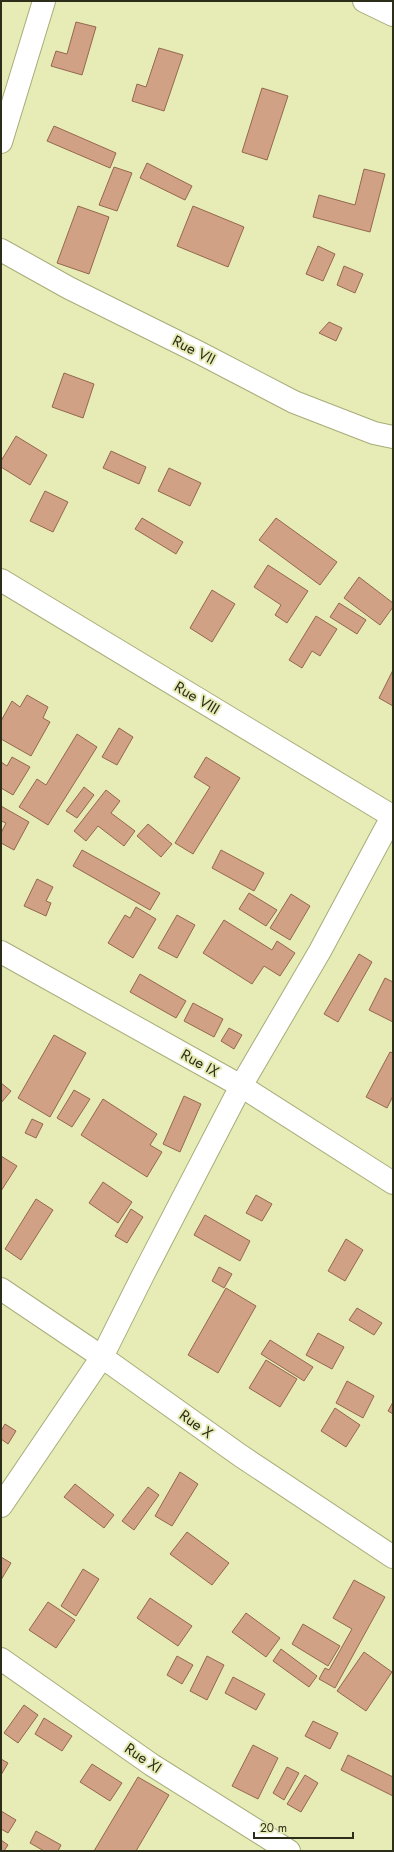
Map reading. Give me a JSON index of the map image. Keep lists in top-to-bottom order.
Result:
{
  "streets": {
    "street": [
      "Rue VII",
      "Rue VIII",
      "Rue IX",
      "Rue X",
      "Rue XI"
    ]
  },
  "scale_bar": "20 m"
}
